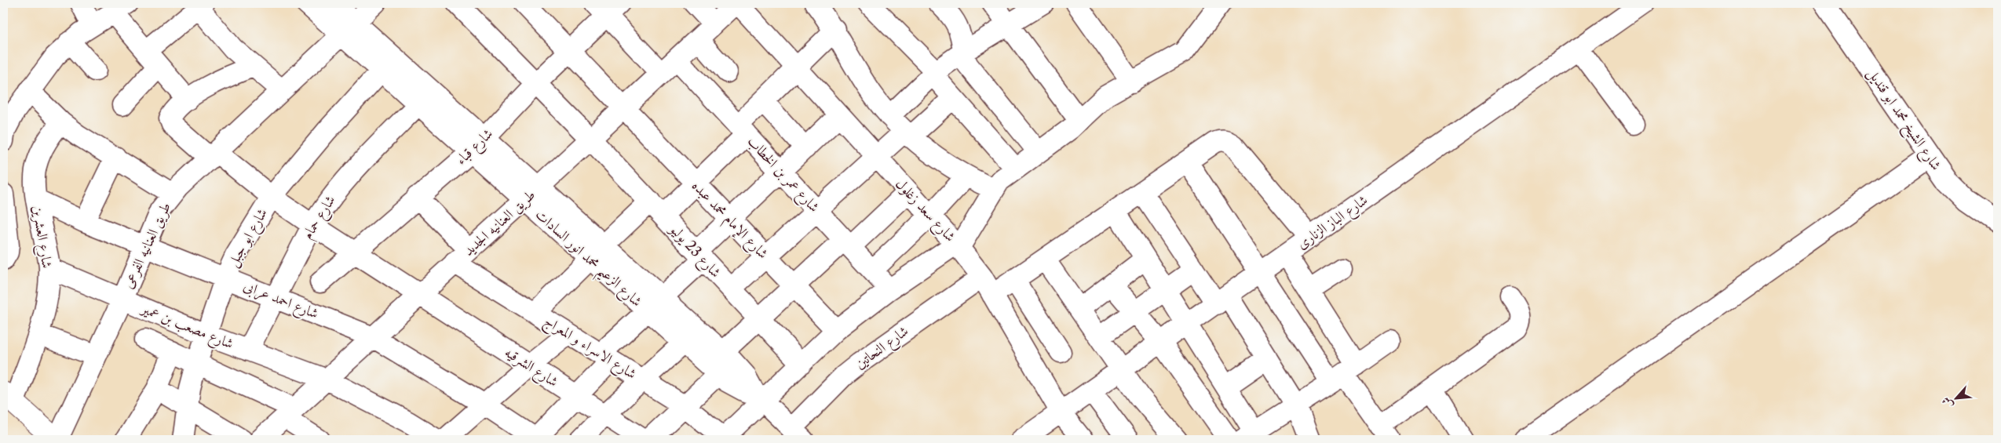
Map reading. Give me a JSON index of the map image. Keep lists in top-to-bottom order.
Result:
{
  "streets": {
    "street": [
      "شارع الشيخ محمد ابو قنديل",
      "شارع قباء",
      "شارع عمر بن الخطاب",
      "شارع سعد زغلول",
      "شارع حمام",
      "شارع الإمام محمد عبده",
      "شارع الباز الزنارى",
      "طريق العنانيه الجديد",
      "شارع العشرين",
      "شارع ابو جبل",
      "طريق العنانيه الفرعى",
      "شارع 23 يوليو",
      "شارع الزعيم محمد انور السادات",
      "شارع احمد عرابى",
      "شارع مصعب بن عمير",
      "شارع الاسراء و المعراج",
      "شارع النحاتين",
      "شارع الشرقيه"
    ]
  },
  "crossings": [
    ["شارع قباء", "شارع الإمام محمد عبده"],
    ["شارع قباء", "شارع 23 يوليو"],
    ["شارع قباء", "شارع الزعيم محمد انور السادات"],
    ["شارع قباء", "شارع الاسراء و المعراج"],
    ["شارع قباء", "شارع الشرقيه"],
    ["شارع عمر بن الخطاب", "طريق العنانيه الجديد"],
    ["شارع سعد زغلول", "شارع الباز الزنارى"],
    ["شارع سعد زغلول", "طريق العنانيه الجديد"],
    ["شارع سعد زغلول", "شارع النحاتين"],
    ["شارع حمام", "شارع الزعيم محمد انور السادات"],
    ["شارع حمام", "شارع احمد عرابى"],
    ["شارع حمام", "شارع مصعب بن عمير"],
    ["شارع حمام", "شارع الشرقيه"],
    ["شارع الإمام محمد عبده", "طريق العنانيه الجديد"],
    ["طريق العنانيه الجديد", "شارع 23 يوليو"],
    ["طريق العنانيه الجديد", "شارع الزعيم محمد انور السادات"],
    ["طريق العنانيه الجديد", "شارع احمد عرابى"],
    ["طريق العنانيه الجديد", "شارع مصعب بن عمير"],
    ["طريق العنانيه الجديد", "شارع الاسراء و المعراج"],
    ["طريق العنانيه الجديد", "شارع الشرقيه"],
    ["شارع العشرين", "شارع احمد عرابى"],
    ["شارع العشرين", "شارع مصعب بن عمير"],
    ["شارع ابو جبل", "شارع الزعيم محمد انور السادات"],
    ["شارع ابو جبل", "شارع احمد عرابى"],
    ["شارع ابو جبل", "شارع مصعب بن عمير"],
    ["شارع ابو جبل", "شارع الشرقيه"],
    ["طريق العنانيه الفرعى", "شارع الزعيم محمد انور السادات"],
    ["طريق العنانيه الفرعى", "شارع احمد عرابى"],
    ["طريق العنانيه الفرعى", "شارع مصعب بن عمير"],
    ["طريق العنانيه الفرعى", "شارع الشرقيه"],
    ["شارع الزعيم محمد انور السادات", "شارع النحاتين"]
  ],
  "north": "bottom left"
}
